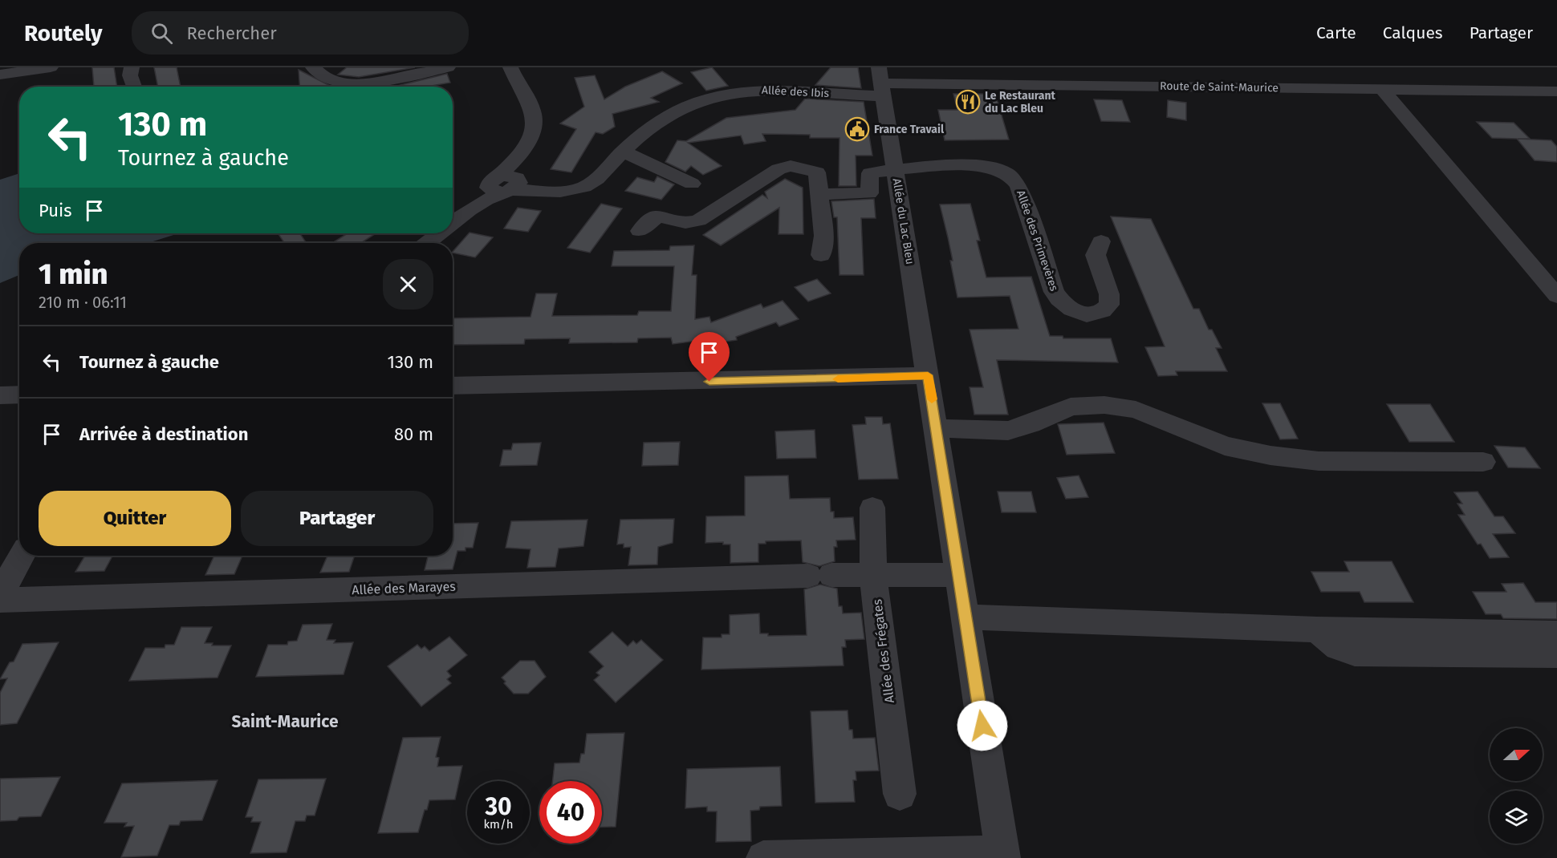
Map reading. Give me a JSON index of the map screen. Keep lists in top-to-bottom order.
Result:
{
  "streets": {
    "street": [
      "Route de Saint-Maurice",
      "Allée des Ibis",
      "Allée du Lac Bleu",
      "Allée des Primevères",
      "Allée des Marayes",
      "Allée des Frégates"
    ]
  },
  "crossings": [
    ["Route de Saint-Maurice", "Allée des Ibis"],
    ["Route de Saint-Maurice", "Allée du Lac Bleu"],
    ["Allée des Ibis", "Allée du Lac Bleu"],
    ["Allée du Lac Bleu", "Allée des Primevères"],
    ["Allée du Lac Bleu", "Allée des Marayes"],
    ["Allée des Marayes", "Allée des Frégates"]
  ],
  "districts": ["Saint-Maurice"],
  "places": {
    "restaurant": ["Le Restaurant du Lac Bleu"],
    "public building": ["France Travail"]
  },
  "north": "right",
  "page": {
    "header": "Routely",
    "search": "Rechercher",
    "nav": ["Carte", "Calques", "Partager"],
    "turn": ["130 m", "Tournez à gauche"],
    "then": "Puis",
    "heading": ["1 min", "210 m · 06:11"],
    "list": [
      {
        "name": "Tournez à gauche",
        "value": "130 m"
      },
      {
        "name": "Arrivée à destination",
        "value": "80 m"
      }
    ],
    "buttons": ["Quitter", "Partager"],
    "speed": "30 km/h",
    "limit": "40"
  }
}
